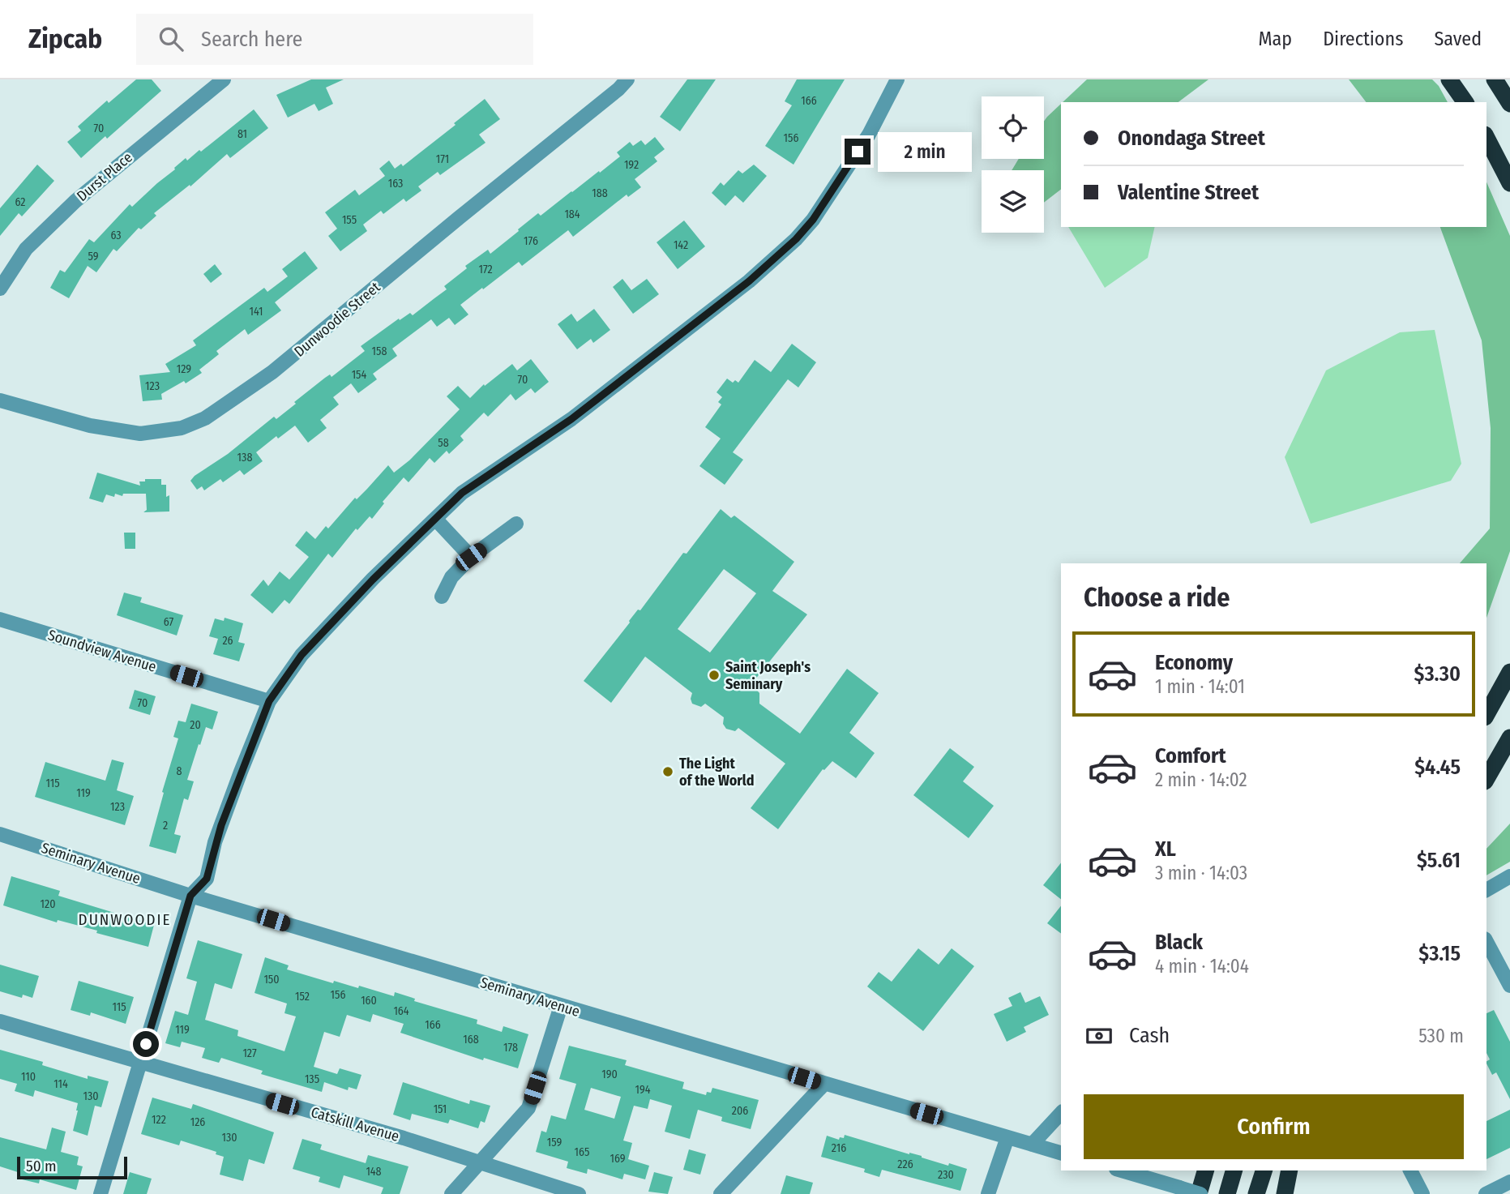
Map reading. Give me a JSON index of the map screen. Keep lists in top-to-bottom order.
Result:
{
  "streets": {
    "street": [
      "Durst Place",
      "Dunwoodie Street",
      "Soundview Avenue",
      "Seminary Avenue",
      "Catskill Avenue"
    ]
  },
  "districts": ["DUNWOODIE"],
  "places": ["Saint Joseph's Seminary", "The Light of the World"],
  "house_numbers": [
    "166",
    "70",
    "81",
    "156",
    "171",
    "192",
    "163",
    "188",
    "62",
    "184",
    "155",
    "63",
    "176",
    "142",
    "59",
    "172",
    "141",
    "158",
    "129",
    "154",
    "70",
    "123",
    "58",
    "138",
    "67",
    "26",
    "70",
    "20",
    "8",
    "115",
    "119",
    "123",
    "2",
    "120",
    "150",
    "156",
    "152",
    "160",
    "115",
    "164",
    "166",
    "119",
    "168",
    "178",
    "127",
    "190",
    "110",
    "135",
    "114",
    "194",
    "130",
    "151",
    "206",
    "122",
    "126",
    "130",
    "159",
    "216",
    "165",
    "169",
    "226",
    "148",
    "230"
  ],
  "scale_bar": "50 m",
  "page": {
    "header": "Zipcab",
    "search": "Search here",
    "nav": ["Map", "Directions", "Saved"],
    "banner": ["Onondaga Street", "Valentine Street"],
    "bubble": "2 min",
    "heading": "Choose a ride",
    "list": [
      {
        "name": "Economy",
        "note": "1 min · 14:01",
        "value": "$3.30"
      },
      {
        "name": "Comfort",
        "note": "2 min · 14:02",
        "value": "$4.45"
      },
      {
        "name": "XL",
        "note": "3 min · 14:03",
        "value": "$5.61"
      },
      {
        "name": "Black",
        "note": "4 min · 14:04",
        "value": "$3.15"
      }
    ],
    "pay": ["Cash", "530 m"],
    "buttons": "Confirm",
    "scale": "50 m"
  }
}
